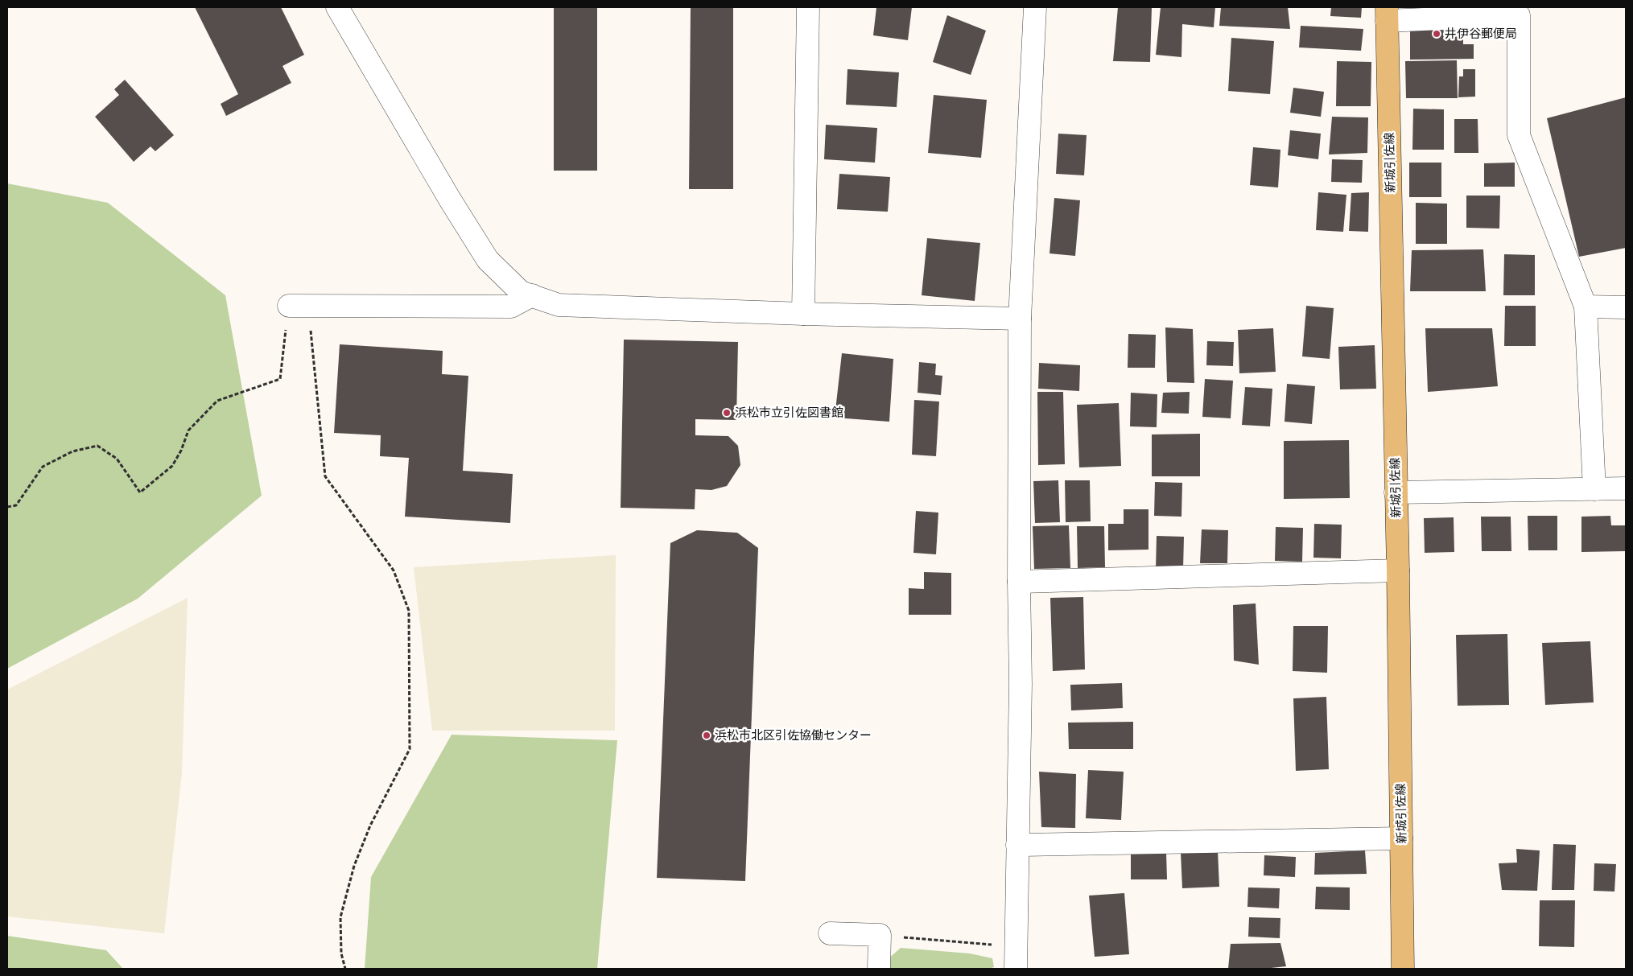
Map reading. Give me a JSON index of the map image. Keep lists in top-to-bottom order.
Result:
{
  "streets": {
    "main road": ["新城引佐線"]
  },
  "places": ["井伊谷郵便局", "浜松市立引佐図書館", "浜松市北区引佐協働センター"]
}
